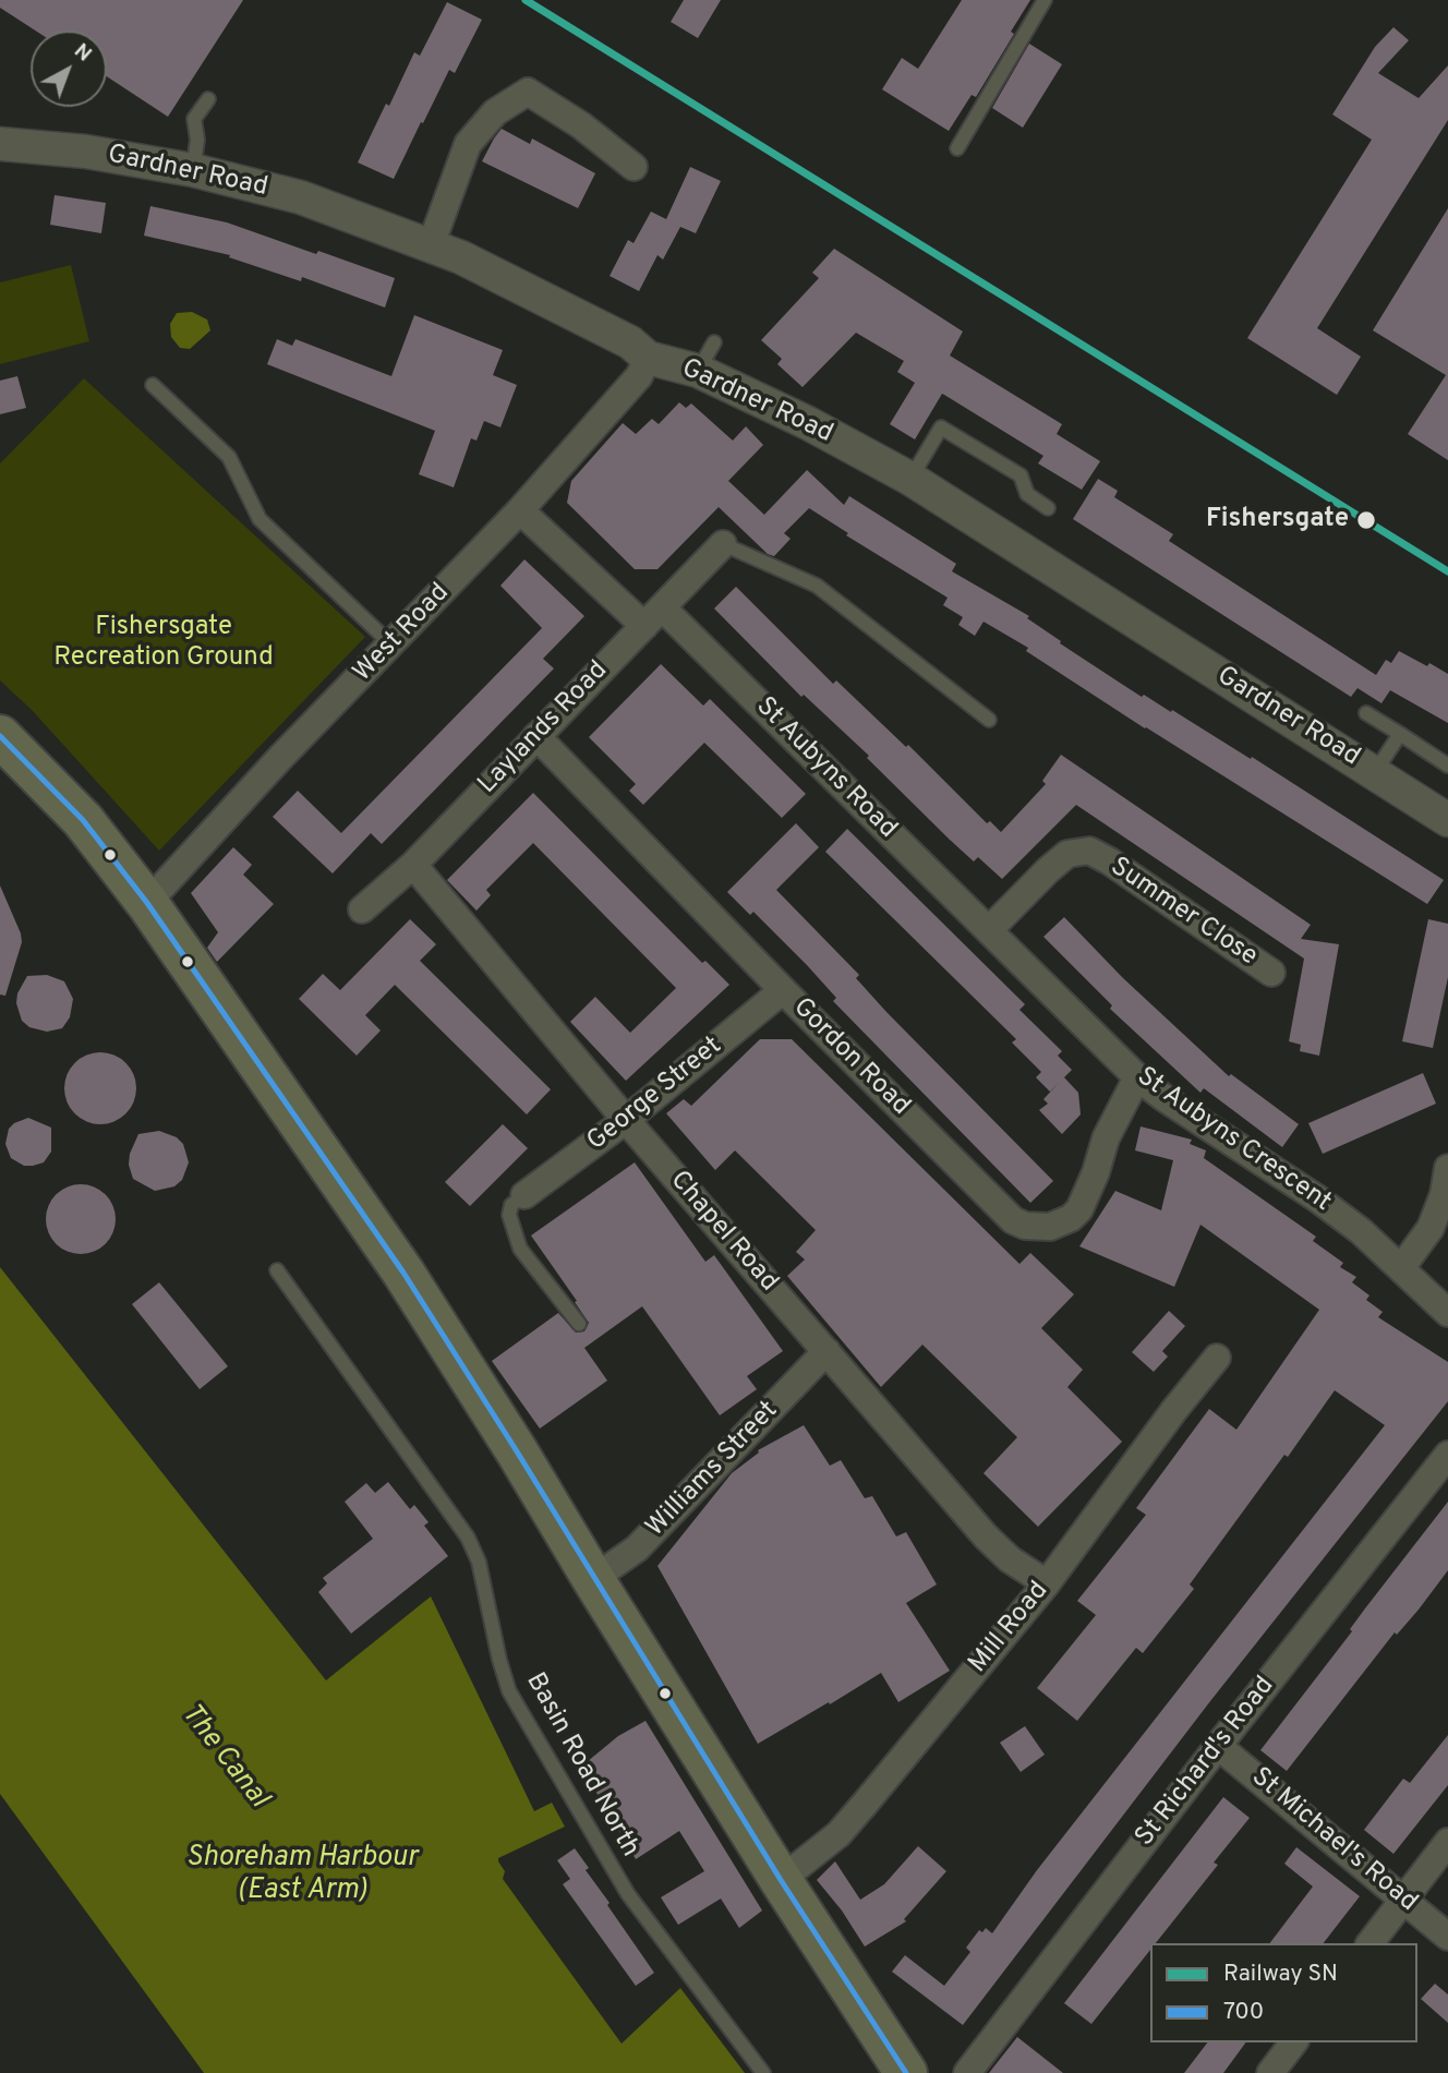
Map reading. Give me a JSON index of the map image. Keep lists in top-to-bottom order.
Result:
{
  "streets": {
    "street": [
      "Gardner Road",
      "West Road",
      "Laylands Road",
      "St Aubyns Road",
      "Summer Close",
      "Gordon Road",
      "George Street",
      "St Aubyns Crescent",
      "Chapel Road",
      "Williams Street",
      "Mill Road",
      "St Richard's Road",
      "St Michael's Road"
    ],
    "lane": ["Basin Road North"]
  },
  "crossings": [
    ["Gardner Road", "West Road"],
    ["West Road", "St Aubyns Road"],
    ["Laylands Road", "St Aubyns Road"],
    ["Laylands Road", "Gordon Road"],
    ["Laylands Road", "Chapel Road"],
    ["St Aubyns Road", "Summer Close"],
    ["St Aubyns Road", "St Aubyns Crescent"],
    ["Summer Close", "St Aubyns Crescent"],
    ["Gordon Road", "George Street"],
    ["Gordon Road", "St Aubyns Crescent"],
    ["George Street", "Chapel Road"],
    ["Chapel Road", "Williams Street"],
    ["Chapel Road", "Mill Road"],
    ["St Richard's Road", "St Michael's Road"]
  ],
  "water": ["The Canal", "Shoreham Harbour (East Arm)"],
  "parks": ["Fishersgate Recreation Ground"],
  "places": ["Fishersgate"],
  "lines": ["rail line SN", "transit line 700"],
  "legend": ["Railway SN", "700"],
  "north": "top right"
}
